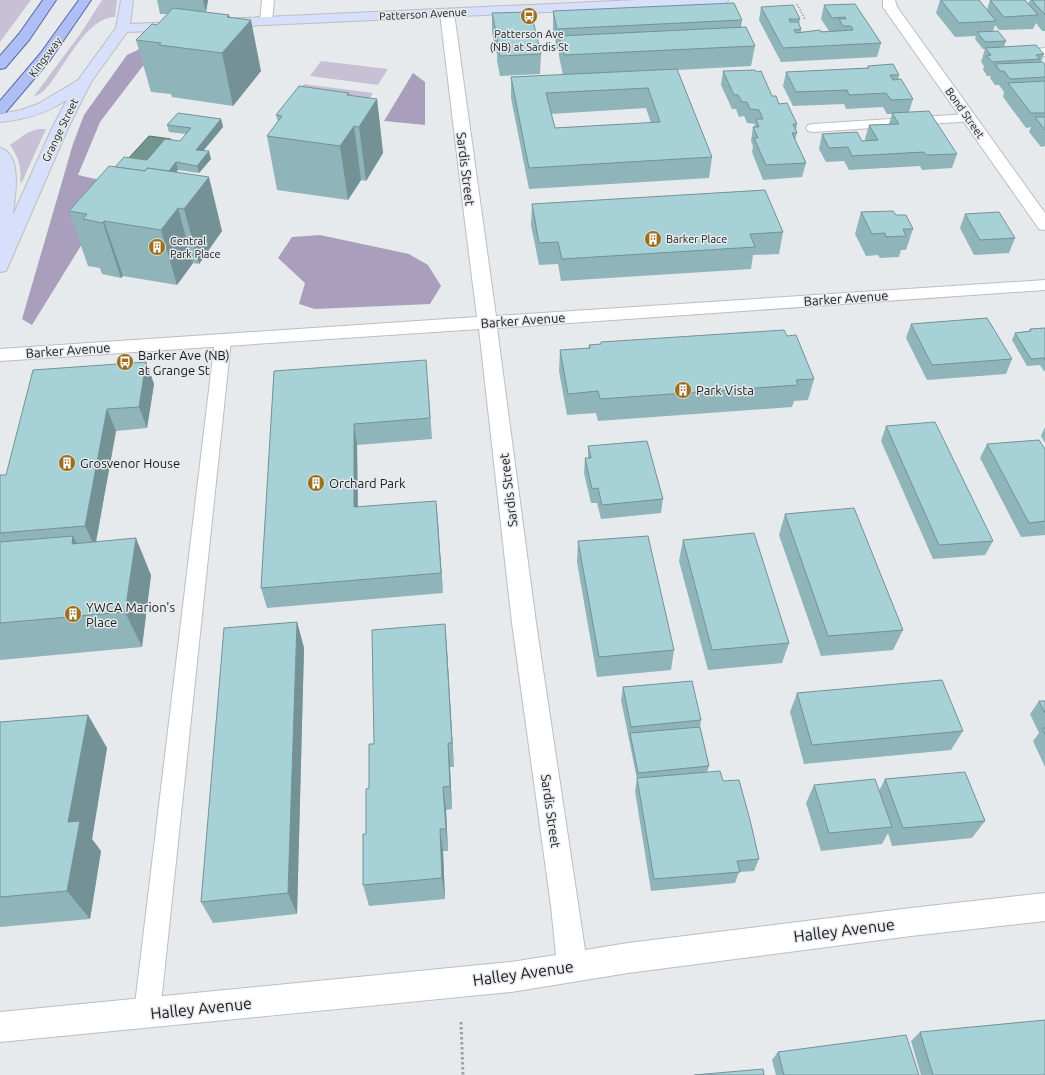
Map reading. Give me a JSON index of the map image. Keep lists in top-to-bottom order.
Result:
{
  "streets": {
    "main road": ["Kingsway"],
    "street": [
      "Patterson Avenue",
      "Bond Street",
      "Grange Street",
      "Sardis Street",
      "Barker Avenue",
      "Halley Avenue"
    ]
  },
  "crossings": [
    ["Patterson Avenue", "Sardis Street"],
    ["Sardis Street", "Barker Avenue"],
    ["Sardis Street", "Halley Avenue"]
  ],
  "places": {
    "bus stop": ["Patterson Ave (NB) at Sardis St", "Barker Ave (NB) at Grange St"],
    "building": [
      "Barker Place",
      "Central Park Place",
      "Park Vista",
      "Grosvenor House",
      "Orchard Park",
      "YWCA Marion's Place"
    ]
  }
}
